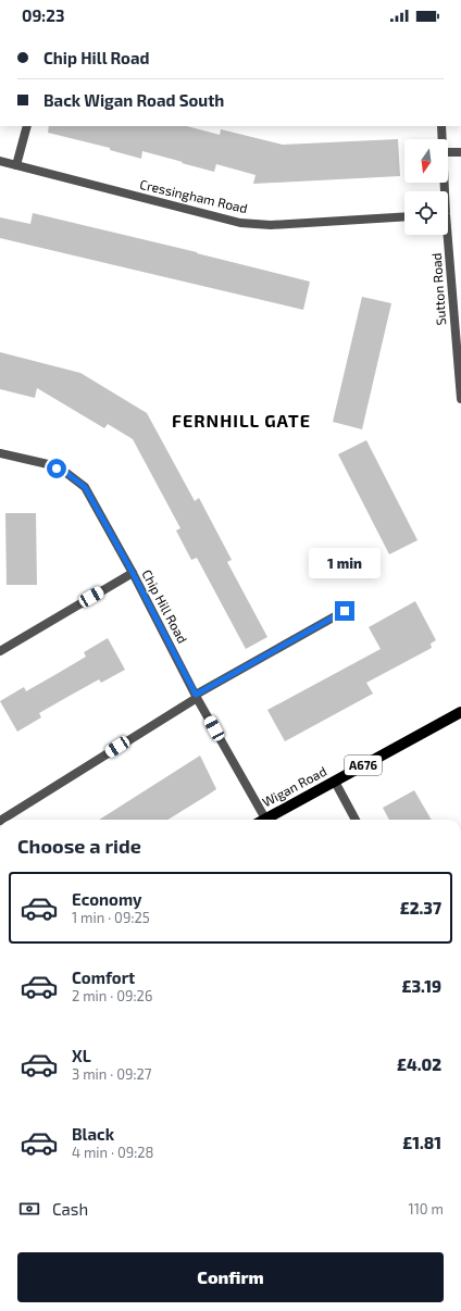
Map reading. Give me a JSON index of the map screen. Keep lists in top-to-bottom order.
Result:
{
  "streets": {
    "main road": ["A676", "Wigan Road"],
    "street": ["Cressingham Road", "Sutton Road", "Chip Hill Road"]
  },
  "districts": ["FERNHILL GATE"],
  "north": "bottom",
  "page": {
    "status": "09:23",
    "banner": ["Chip Hill Road", "Back Wigan Road South"],
    "bubble": "1 min",
    "heading": "Choose a ride",
    "list": [
      {
        "name": "Economy",
        "note": "1 min · 09:25",
        "value": "£2.37"
      },
      {
        "name": "Comfort",
        "note": "2 min · 09:26",
        "value": "£3.19"
      },
      {
        "name": "XL",
        "note": "3 min · 09:27",
        "value": "£4.02"
      },
      {
        "name": "Black",
        "note": "4 min · 09:28",
        "value": "£1.81"
      }
    ],
    "pay": ["Cash", "110 m"],
    "buttons": "Confirm"
  }
}
